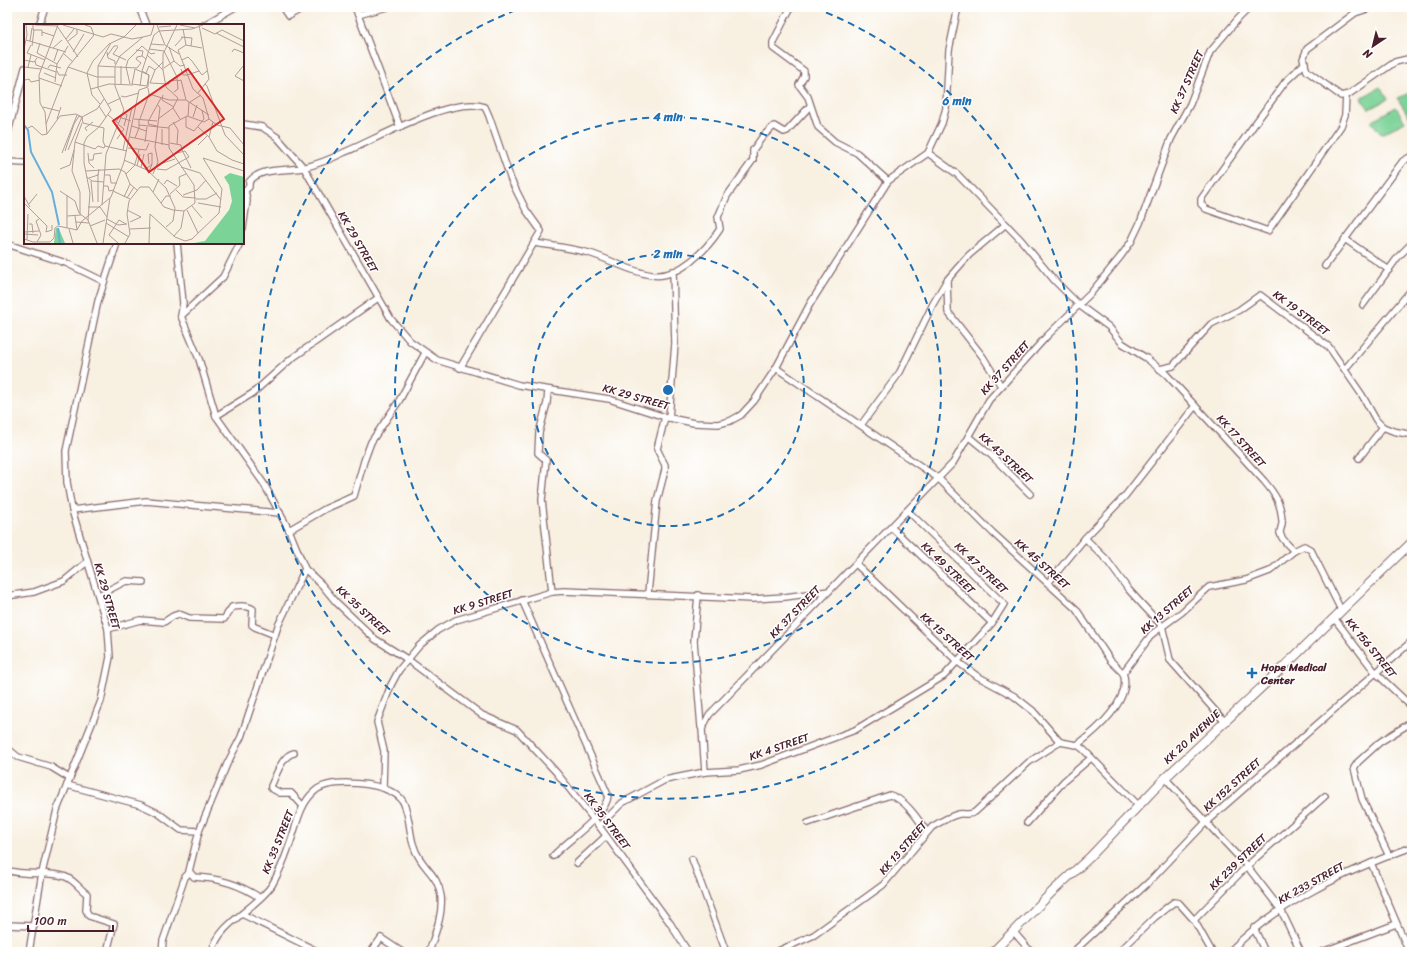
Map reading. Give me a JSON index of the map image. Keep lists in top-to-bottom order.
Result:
{
  "streets": {
    "main road": ["KK 20 AVENUE"],
    "street": [
      "KK 37 STREET",
      "KK 29 STREET",
      "KK 19 STREET",
      "KK 17 STREET",
      "KK 43 STREET",
      "KK 45 STREET",
      "KK 49 STREET",
      "KK 47 STREET",
      "KK 9 STREET",
      "KK 13 STREET",
      "KK 35 STREET",
      "KK 15 STREET",
      "KK 156 STREET",
      "KK 4 STREET",
      "KK 152 STREET",
      "KK 33 STREET",
      "KK 239 STREET",
      "KK 233 STREET"
    ]
  },
  "crossings": [
    ["KK 37 STREET", "KK 17 STREET"],
    ["KK 37 STREET", "KK 43 STREET"],
    ["KK 37 STREET", "KK 45 STREET"],
    ["KK 37 STREET", "KK 49 STREET"],
    ["KK 37 STREET", "KK 47 STREET"],
    ["KK 37 STREET", "KK 9 STREET"],
    ["KK 37 STREET", "KK 15 STREET"],
    ["KK 29 STREET", "KK 17 STREET"],
    ["KK 29 STREET", "KK 45 STREET"],
    ["KK 19 STREET", "KK 17 STREET"],
    ["KK 17 STREET", "KK 13 STREET"],
    ["KK 45 STREET", "KK 13 STREET"],
    ["KK 49 STREET", "KK 47 STREET"],
    ["KK 47 STREET", "KK 15 STREET"],
    ["KK 47 STREET", "KK 4 STREET"],
    ["KK 9 STREET", "KK 35 STREET"],
    ["KK 9 STREET", "KK 33 STREET"],
    ["KK 13 STREET", "KK 15 STREET"],
    ["KK 35 STREET", "KK 4 STREET"],
    ["KK 15 STREET", "KK 4 STREET"],
    ["KK 156 STREET", "KK 20 AVENUE"],
    ["KK 156 STREET", "KK 152 STREET"]
  ],
  "places": {
    "health": ["Hope Medical Center"]
  },
  "scale_bar": "100 m",
  "north": "bottom left",
  "rings": ["6 min", "4 min", "2 min"]
}
